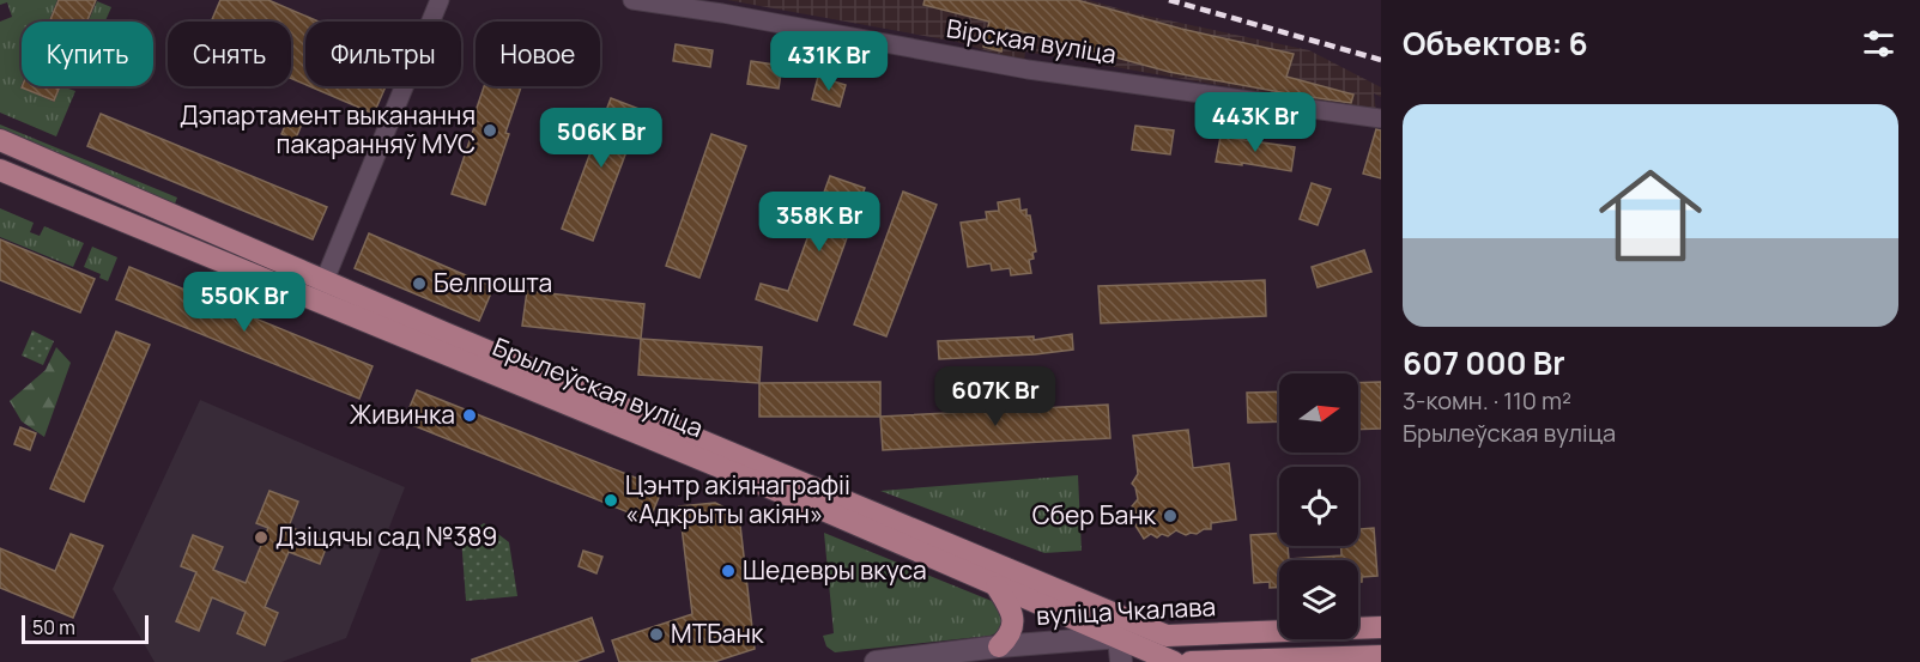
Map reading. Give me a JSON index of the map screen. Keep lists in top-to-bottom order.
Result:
{
  "streets": {
    "main road": ["Брылеўская вуліца", "вуліца Чкалава"],
    "street": ["Вірская вуліца"]
  },
  "crossings": [
    ["Брылеўская вуліца", "вуліца Чкалава"]
  ],
  "places": [
    "Дэпартамент выканання пакаранняў МУС",
    "Белпошта",
    "Живинка",
    "Цэнтр акіянаграфіі «Адкрыты акіян»",
    "Сбер Банк",
    "Дзіцячы сад №389",
    "Шедевры вкуса",
    "МТБанк"
  ],
  "scale_bar": "50 m",
  "north": "right",
  "page": {
    "heading": "Объектов: 6",
    "chip": [
      "Купить",
      "Снять",
      "Фильтры",
      "Новое"
    ],
    "price": [
      "431K Br",
      "443K Br",
      "506K Br",
      "358K Br",
      "550K Br",
      "607K Br"
    ],
    "list": [
      {
        "name": "607 000 Br",
        "note": "3-комн. · 110 m² · Брылеўская вуліца"
      }
    ],
    "scale": "50 m"
  }
}
